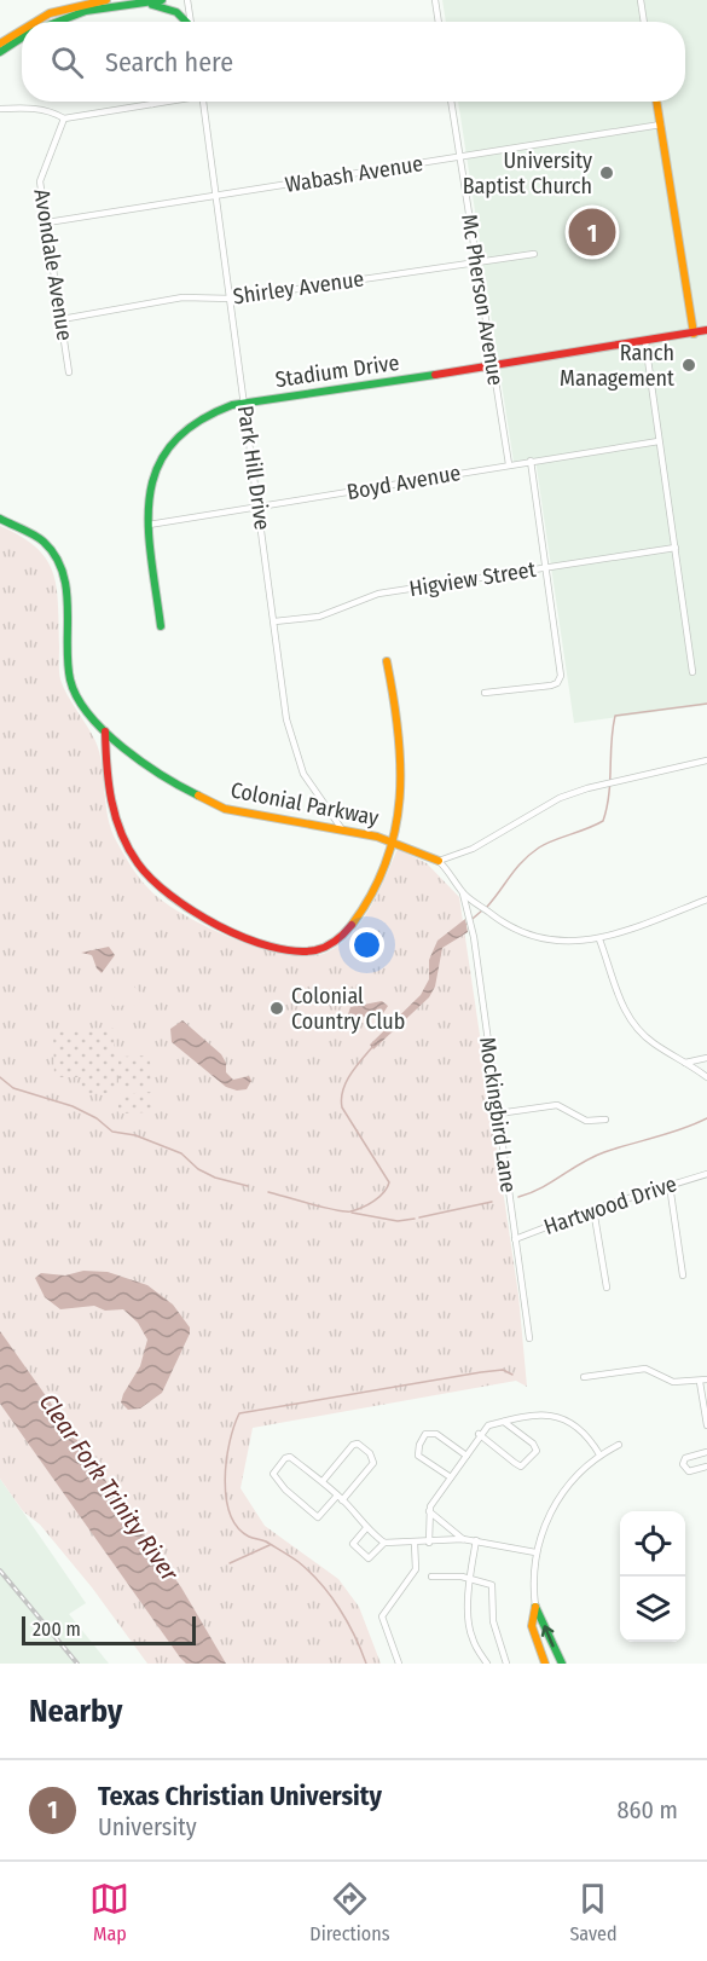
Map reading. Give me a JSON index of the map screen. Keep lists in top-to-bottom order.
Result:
{
  "streets": {
    "street": [
      "Wabash Avenue",
      "Avondale Avenue",
      "Shirley Avenue",
      "Mc Pherson Avenue",
      "Stadium Drive",
      "Park Hill Drive",
      "Boyd Avenue",
      "Higview Street",
      "Colonial Parkway",
      "Mockingbird Lane",
      "Hartwood Drive"
    ]
  },
  "crossings": [
    ["Wabash Avenue", "Avondale Avenue"],
    ["Wabash Avenue", "Mc Pherson Avenue"],
    ["Wabash Avenue", "Park Hill Drive"],
    ["Avondale Avenue", "Shirley Avenue"],
    ["Shirley Avenue", "Mc Pherson Avenue"],
    ["Shirley Avenue", "Park Hill Drive"],
    ["Mc Pherson Avenue", "Stadium Drive"],
    ["Mc Pherson Avenue", "Boyd Avenue"],
    ["Stadium Drive", "Park Hill Drive"],
    ["Stadium Drive", "Boyd Avenue"],
    ["Park Hill Drive", "Boyd Avenue"],
    ["Park Hill Drive", "Higview Street"],
    ["Park Hill Drive", "Colonial Parkway"],
    ["Mockingbird Lane", "Hartwood Drive"]
  ],
  "water": ["Clear Fork Trinity River"],
  "places": ["University Baptist Church", "Ranch Management", "Colonial Country Club"],
  "scale_bar": "200 m",
  "page": {
    "search": "Search here",
    "pins": "1",
    "scale": "200 m",
    "heading": "Nearby",
    "list": [
      {
        "mark": "1",
        "name": "Texas Christian University",
        "note": "University",
        "value": "860 m"
      }
    ],
    "nav": ["Map", "Directions", "Saved"]
  }
}
